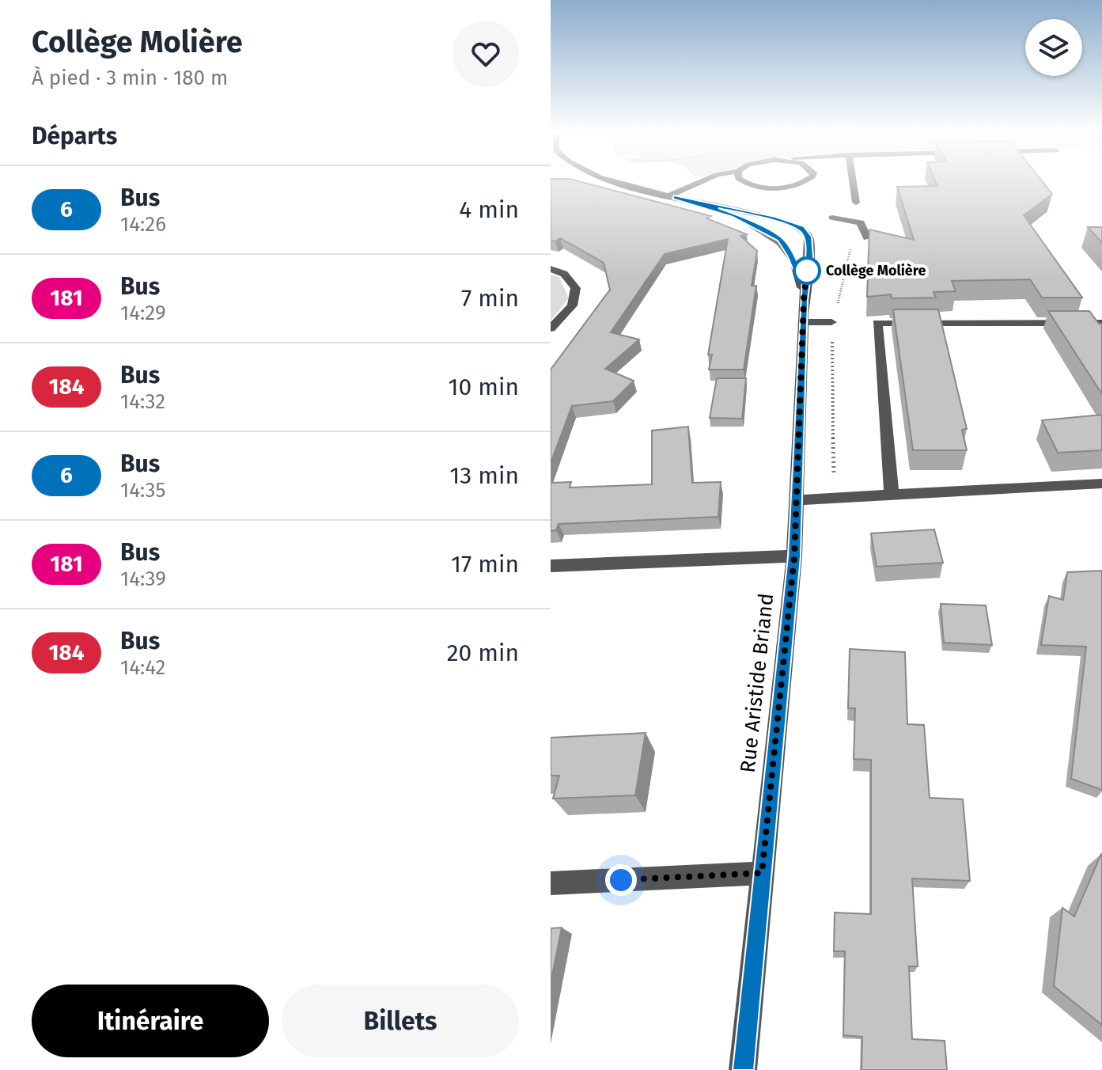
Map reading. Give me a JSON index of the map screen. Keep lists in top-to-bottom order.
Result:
{
  "streets": {
    "street": ["Rue Aristide Briand"]
  },
  "places": ["Collège Molière"],
  "lines": ["bus line 6"],
  "page": {
    "heading": [
      ["Collège Molière", "À pied · 3 min · 180 m"],
      "Départs"
    ],
    "list": [
      {
        "mark": "6",
        "name": "Bus",
        "note": "14:26",
        "value": "4 min"
      },
      {
        "mark": "181",
        "name": "Bus",
        "note": "14:29",
        "value": "7 min"
      },
      {
        "mark": "184",
        "name": "Bus",
        "note": "14:32",
        "value": "10 min"
      },
      {
        "mark": "6",
        "name": "Bus",
        "note": "14:35",
        "value": "13 min"
      },
      {
        "mark": "181",
        "name": "Bus",
        "note": "14:39",
        "value": "17 min"
      },
      {
        "mark": "184",
        "name": "Bus",
        "note": "14:42",
        "value": "20 min"
      }
    ],
    "buttons": ["Itinéraire", "Billets"]
  }
}
